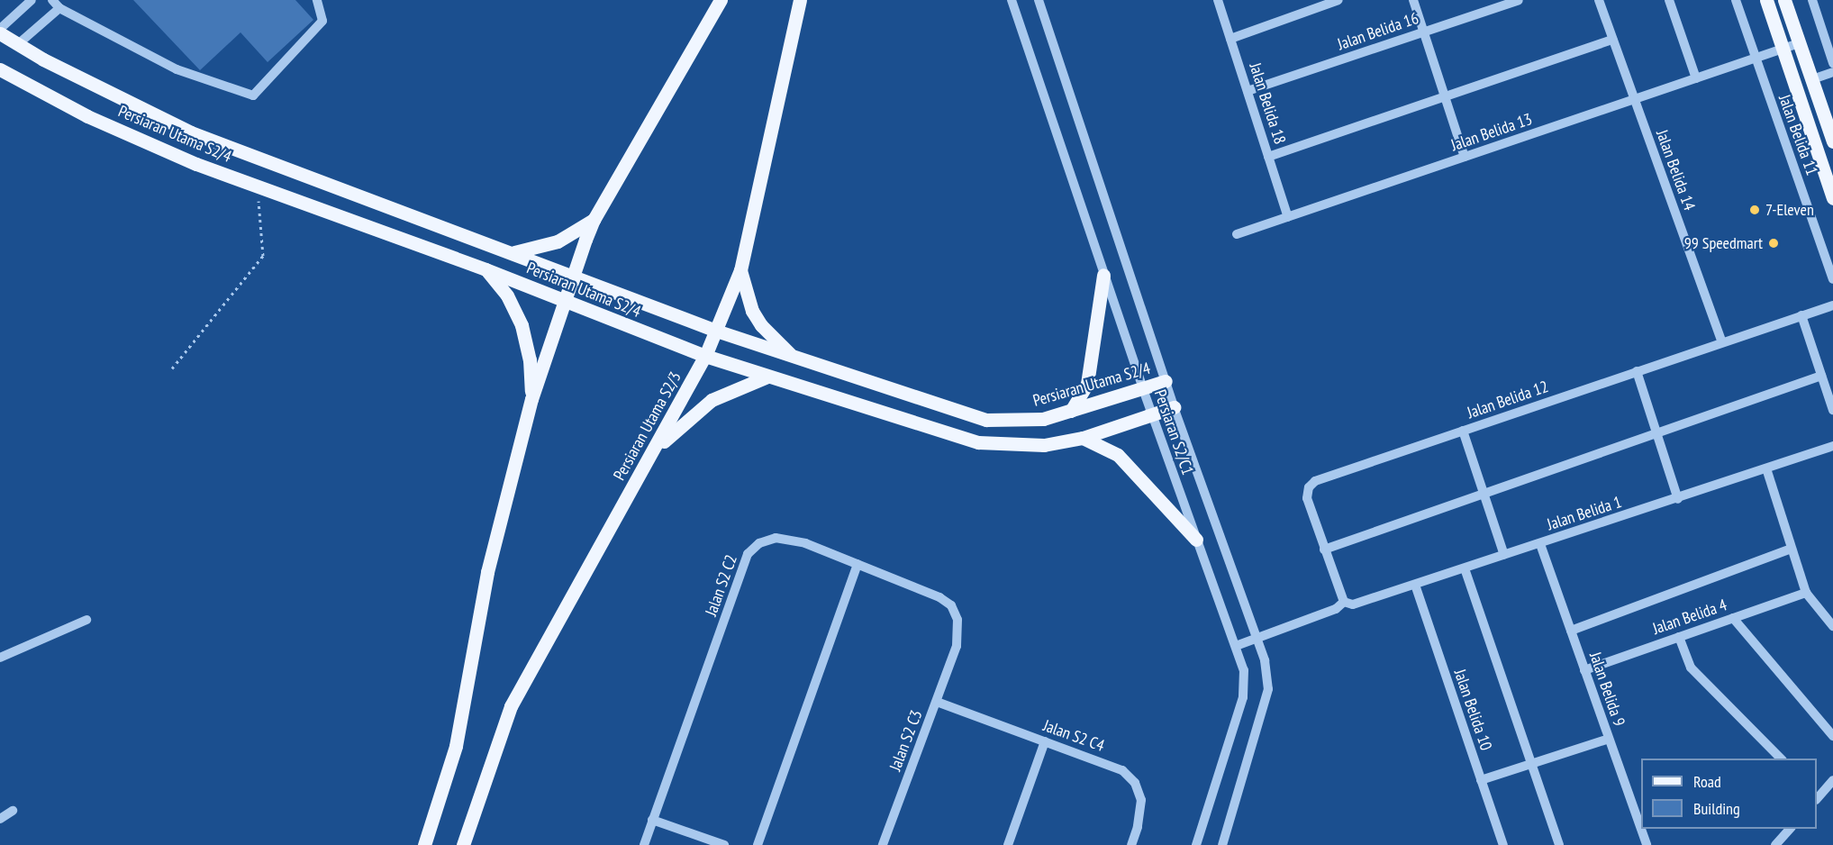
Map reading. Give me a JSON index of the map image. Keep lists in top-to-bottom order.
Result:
{
  "streets": {
    "main road": ["Persiaran Utama S2/4", "Persiaran Utama S2/3"],
    "street": [
      "Jalan Belida 16",
      "Jalan Belida 18",
      "Jalan Belida 13",
      "Jalan Belida 11",
      "Jalan Belida 14",
      "Jalan Belida 12",
      "Persiaran S2/C1",
      "Jalan Belida 1",
      "Jalan S2 C2",
      "Jalan Belida 4",
      "Jalan Belida 9",
      "Jalan Belida 10",
      "Jalan S2 C4",
      "Jalan S2 C3"
    ]
  },
  "crossings": [
    ["Jalan Belida 16", "Jalan Belida 18"],
    ["Jalan Belida 18", "Jalan Belida 13"],
    ["Jalan Belida 13", "Jalan Belida 11"],
    ["Jalan Belida 13", "Jalan Belida 14"],
    ["Persiaran Utama S2/4", "Persiaran Utama S2/3"],
    ["Persiaran Utama S2/4", "Persiaran S2/C1"],
    ["Jalan Belida 14", "Jalan Belida 12"],
    ["Jalan Belida 12", "Jalan Belida 1"],
    ["Jalan Belida 1", "Jalan Belida 9"],
    ["Jalan Belida 1", "Jalan Belida 10"],
    ["Jalan S2 C2", "Jalan S2 C3"],
    ["Jalan Belida 4", "Jalan Belida 9"],
    ["Jalan S2 C4", "Jalan S2 C3"]
  ],
  "places": ["7-Eleven", "99 Speedmart"],
  "legend": ["Road", "Building"]
}
